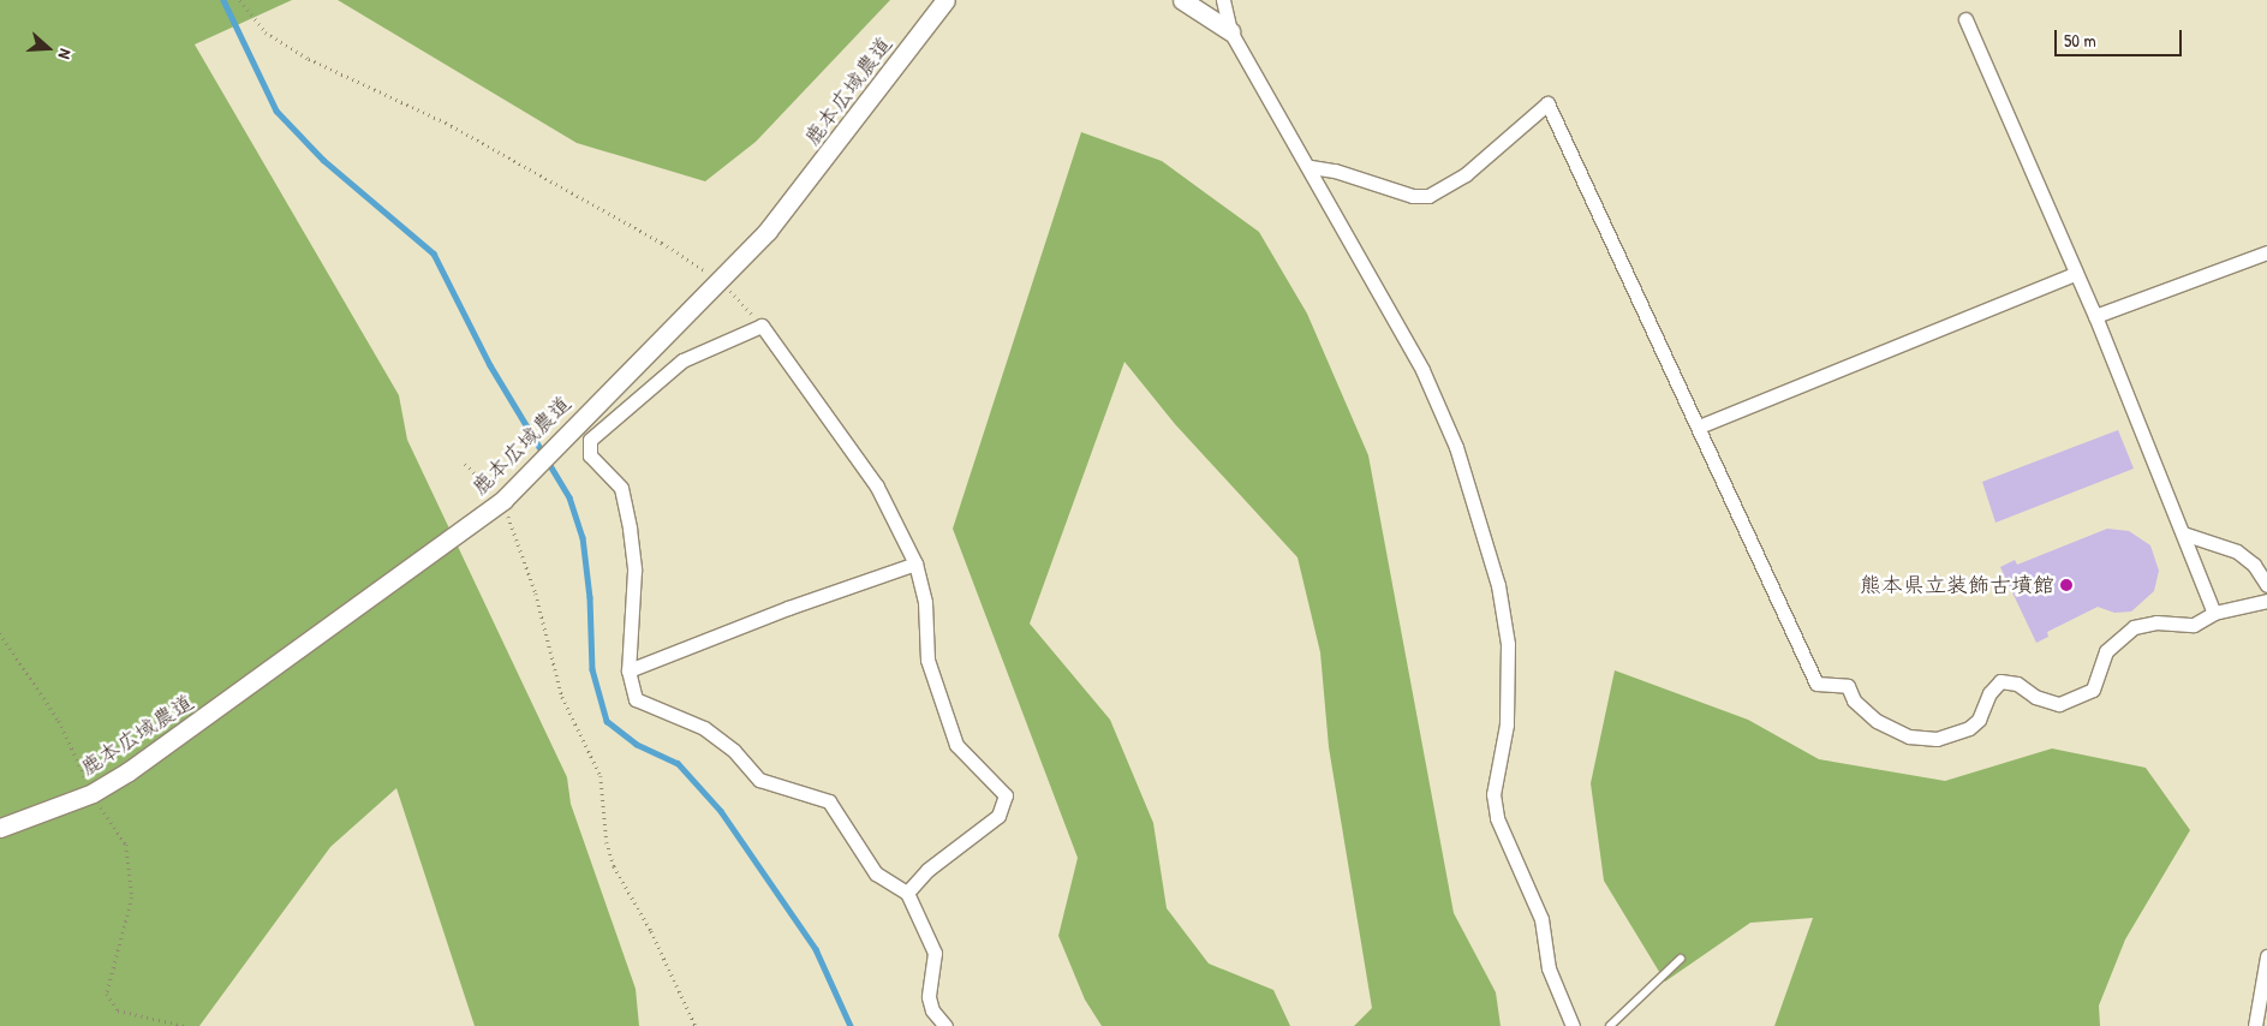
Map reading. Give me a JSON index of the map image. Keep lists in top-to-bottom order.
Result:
{
  "streets": {
    "street": ["鹿本広域農道"]
  },
  "places": ["熊本県立装飾古墳館"],
  "scale_bar": "50 m",
  "north": "right"
}
